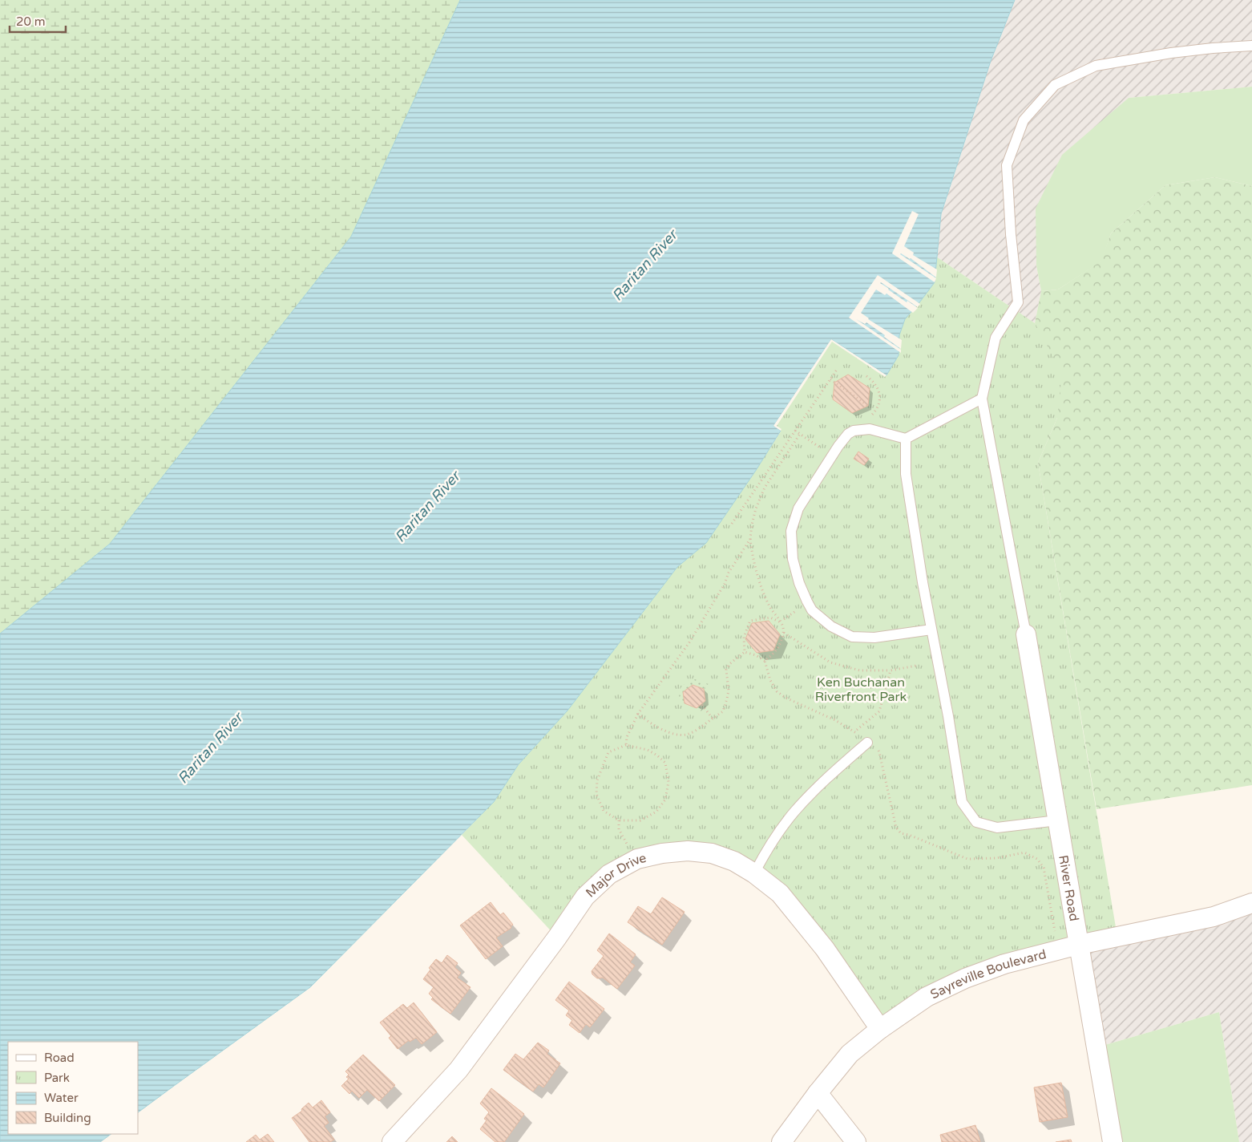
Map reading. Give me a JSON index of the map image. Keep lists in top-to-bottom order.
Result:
{
  "streets": {
    "street": ["Major Drive", "River Road", "Sayreville Boulevard"]
  },
  "crossings": [
    ["Major Drive", "Sayreville Boulevard"],
    ["River Road", "Sayreville Boulevard"]
  ],
  "water": ["Raritan River"],
  "parks": ["Ken Buchanan Riverfront Park"],
  "legend": [
    "Road",
    "Park",
    "Water",
    "Building"
  ],
  "scale_bar": "20 m"
}
